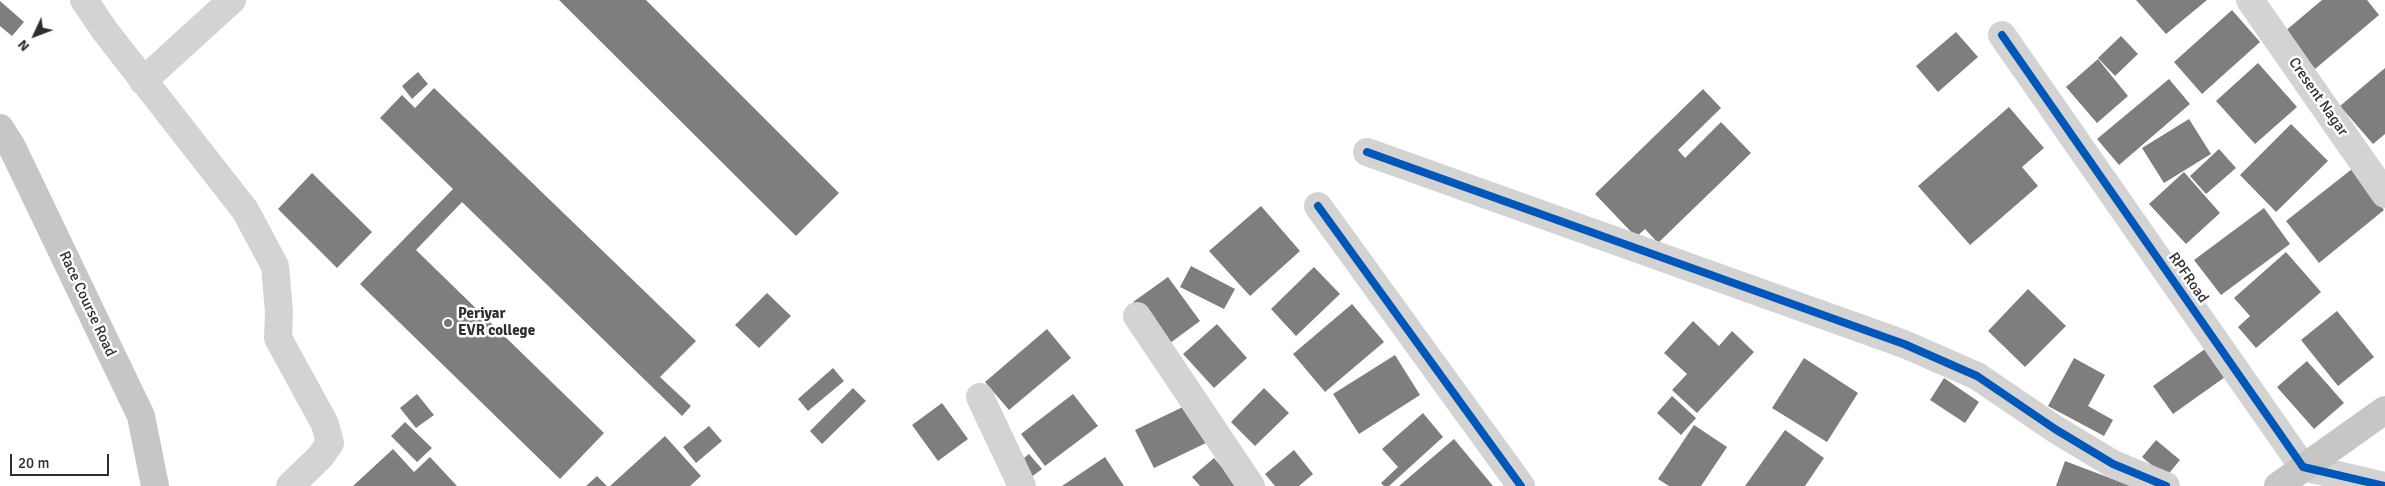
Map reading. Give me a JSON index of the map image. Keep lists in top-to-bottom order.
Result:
{
  "streets": {
    "main road": ["Race Course Road"],
    "street": ["Cresent Nagar", "RPFRoad"]
  },
  "places": ["Periyar EVR college"],
  "scale_bar": "20 m",
  "north": "bottom left"
}
